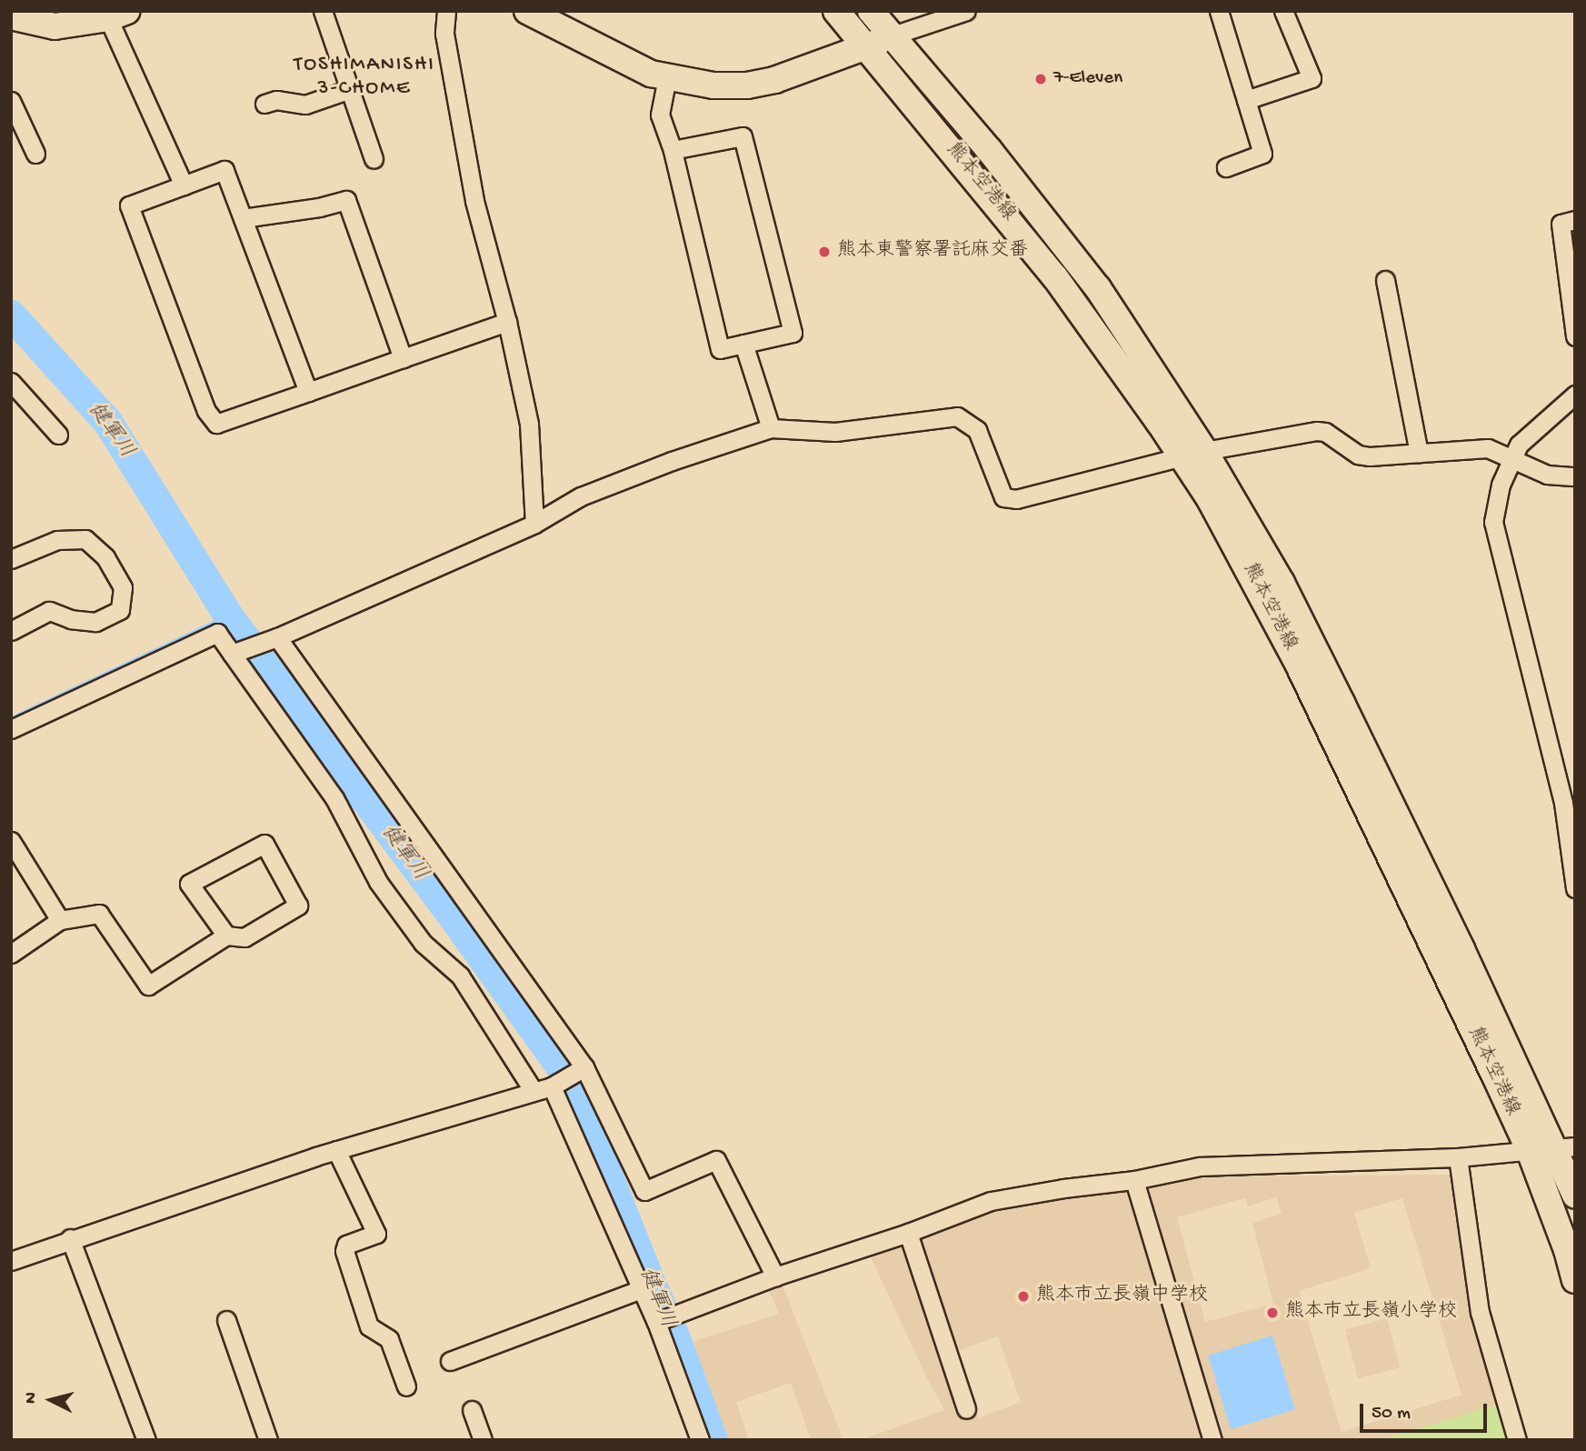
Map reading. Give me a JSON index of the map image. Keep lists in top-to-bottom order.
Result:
{
  "streets": {
    "main road": ["熊本空港線"]
  },
  "districts": ["TOSHIMANISHI 3-CHOME"],
  "water": ["健軍川"],
  "places": [
    "7-Eleven",
    "熊本東警察署託麻交番",
    "熊本市立長嶺中学校",
    "熊本市立長嶺小学校"
  ],
  "scale_bar": "50 m",
  "north": "left"
}
